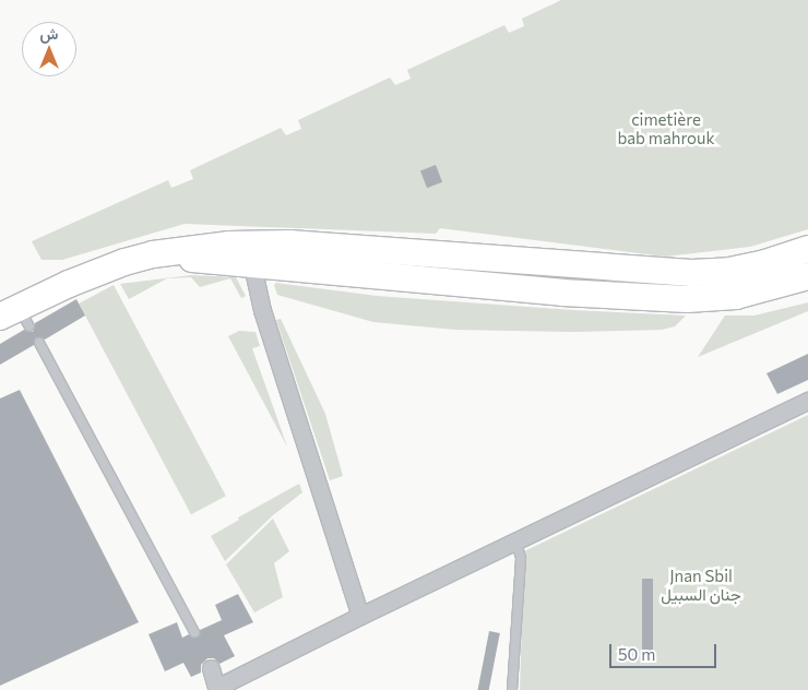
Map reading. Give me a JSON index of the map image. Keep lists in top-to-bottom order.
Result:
{
  "parks": ["cimetière bab mahrouk", "Jnan Sbil جنان السبيل"],
  "scale_bar": "50 m",
  "north": "top"
}
